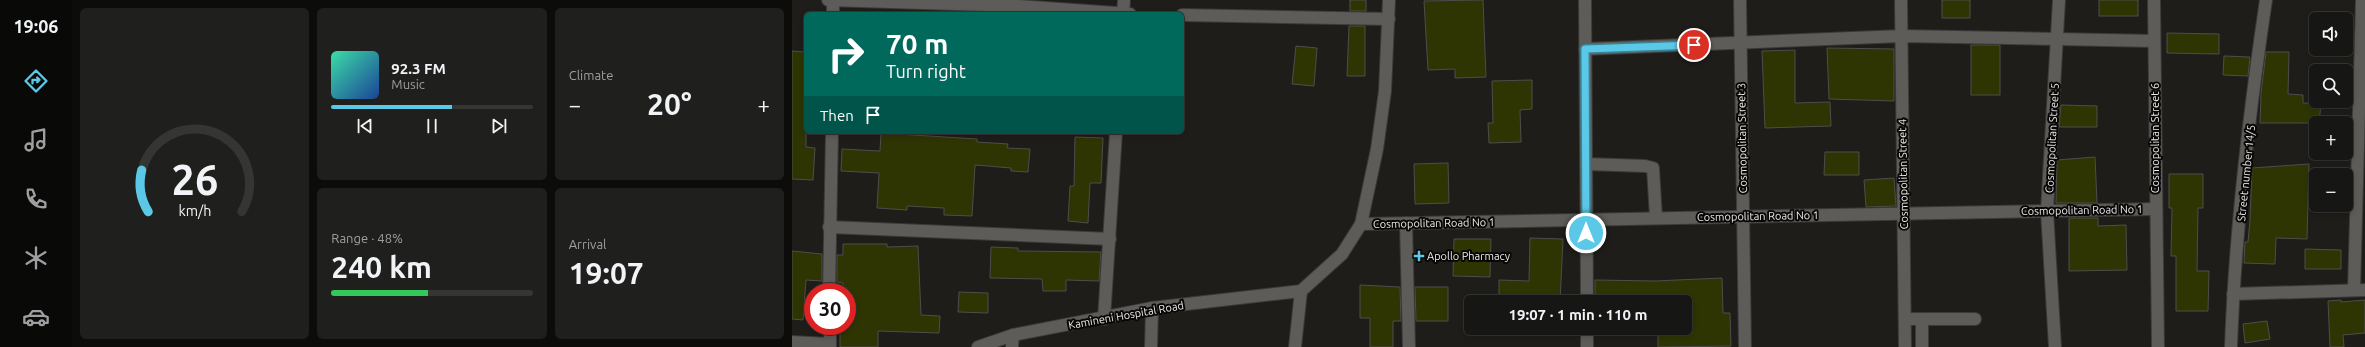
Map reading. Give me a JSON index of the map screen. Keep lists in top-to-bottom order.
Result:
{
  "streets": {
    "street": [
      "Cosmopolitan Street 3",
      "Cosmopolitan Street 5",
      "Cosmopolitan Street 6",
      "Street number 14/5",
      "Cosmopolitan Street 4",
      "Cosmopolitan Road No 1",
      "Kamineni Hospital Road"
    ]
  },
  "crossings": [
    ["Cosmopolitan Street 3", "Cosmopolitan Road No 1"],
    ["Cosmopolitan Street 5", "Cosmopolitan Road No 1"],
    ["Cosmopolitan Street 6", "Cosmopolitan Road No 1"],
    ["Cosmopolitan Street 4", "Cosmopolitan Road No 1"]
  ],
  "places": {
    "health": ["Apollo Pharmacy"]
  },
  "page": {
    "tabs": "19:06",
    "tile": [
      "Climate",
      ["Range · 48%", "240 km"],
      ["Arrival", "19:07"]
    ],
    "map_buttons": ["+", "−"],
    "turn": ["70 m", "Turn right"],
    "song": ["92.3 FM", "Music"],
    "heat": ["−", "20°", "+"],
    "then": "Then",
    "limit": "30",
    "trip": "19:07 · 1 min · 110 m",
    "gauge": ["26", "km/h"]
  }
}
